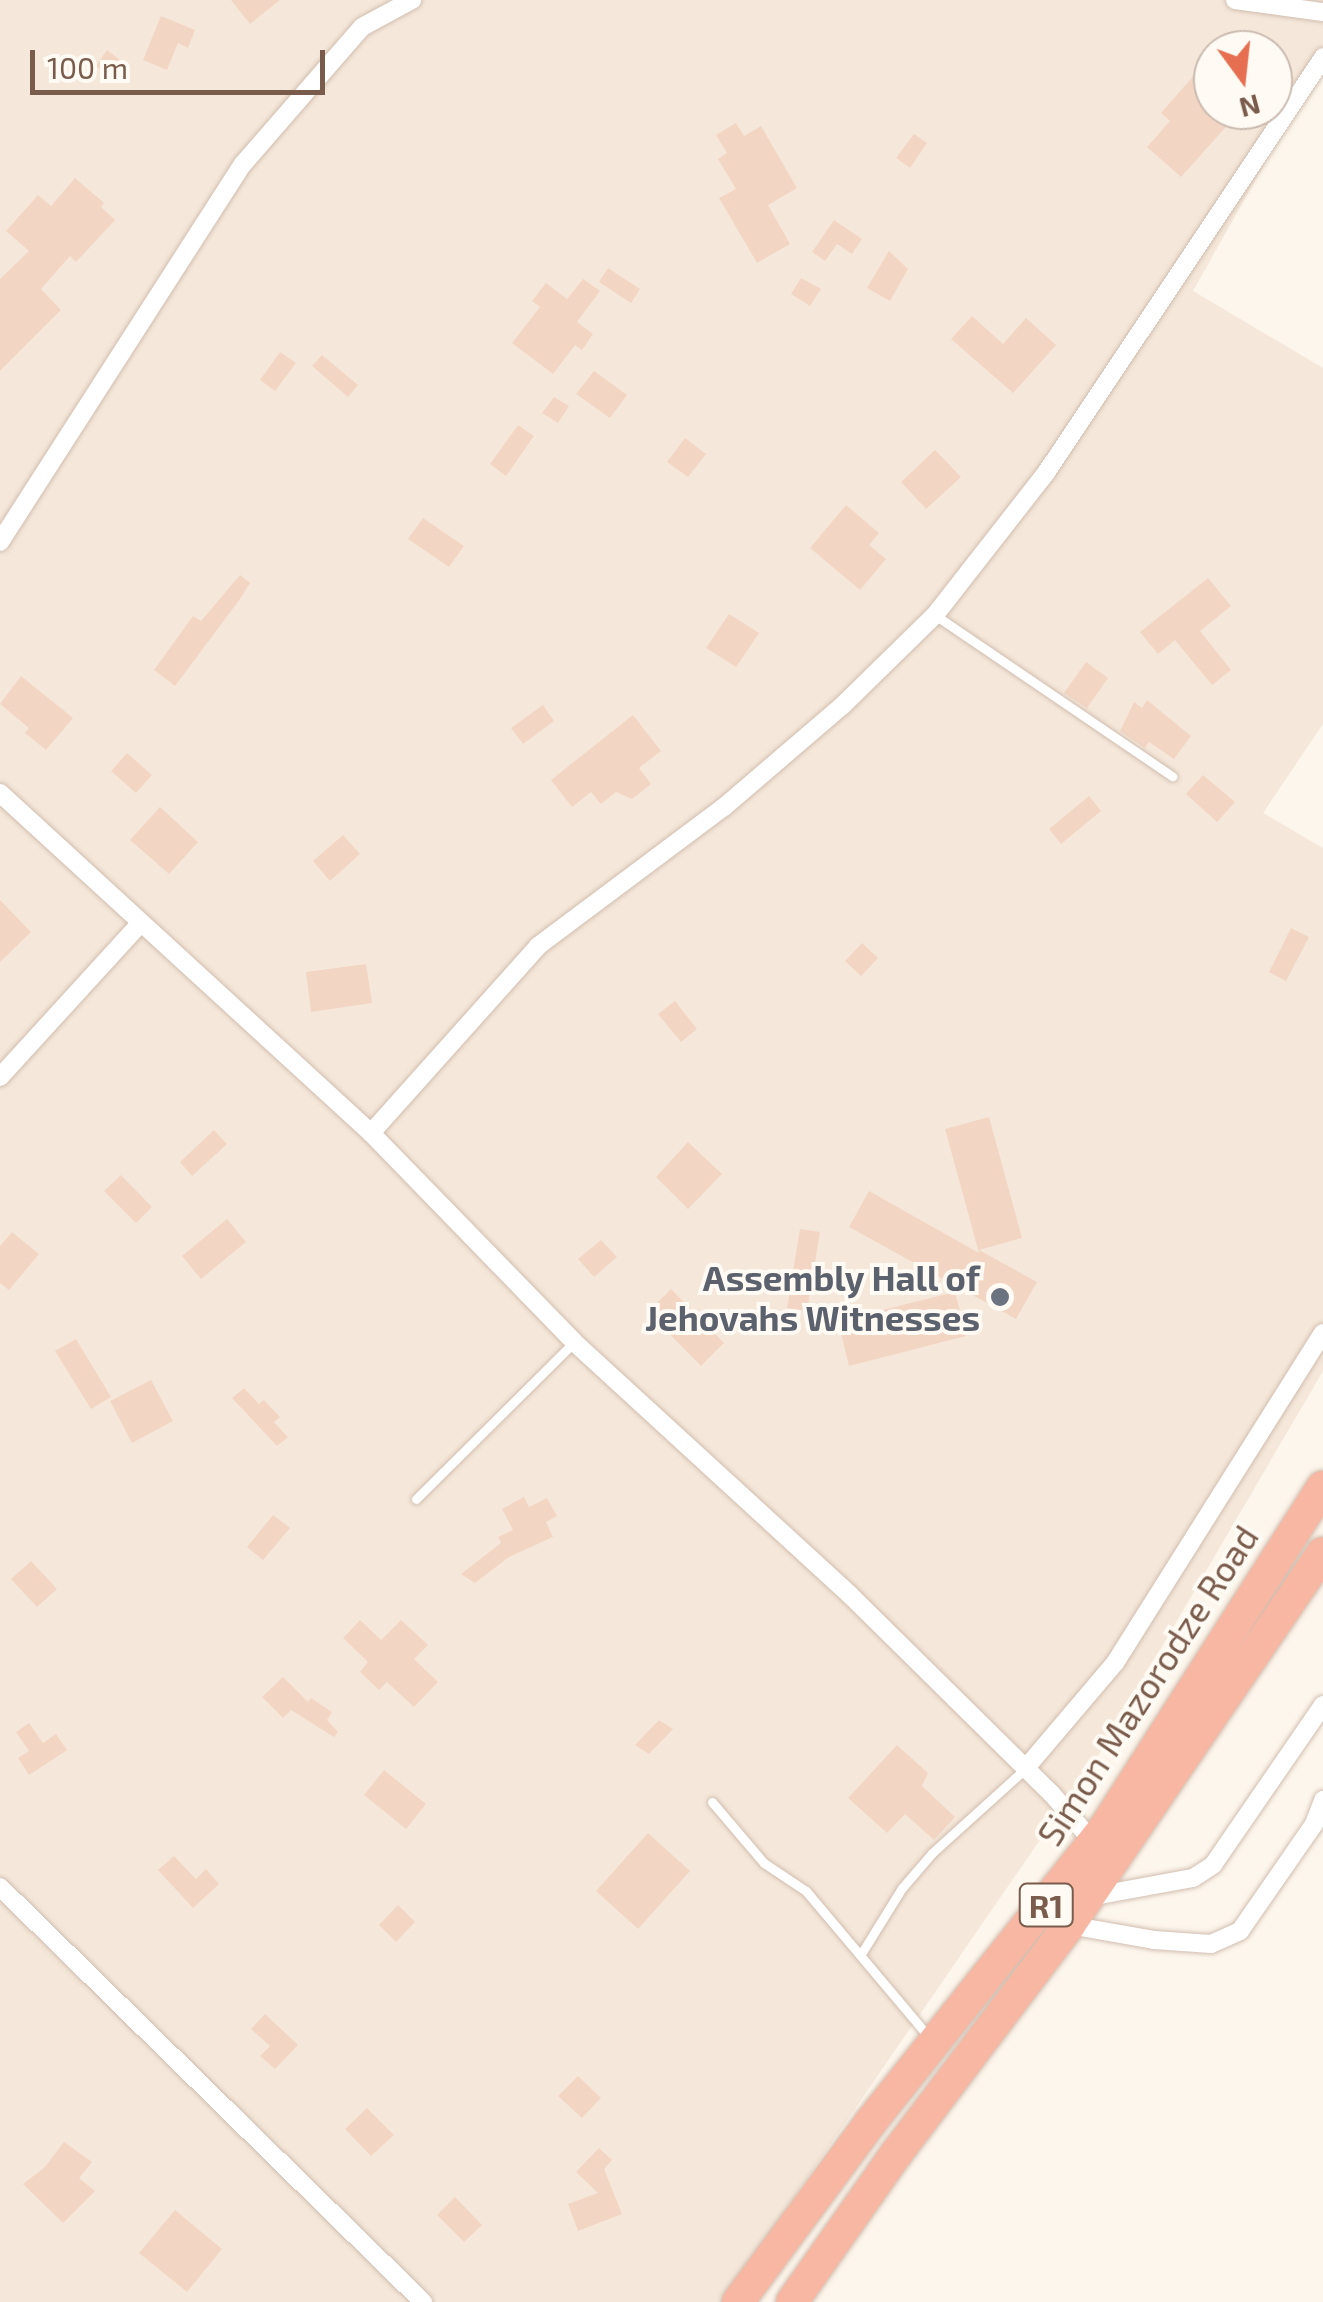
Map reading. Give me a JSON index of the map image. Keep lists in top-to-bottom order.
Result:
{
  "streets": {
    "highway": ["Simon Mazorodze Road", "R1"]
  },
  "places": ["Assembly Hall of Jehovahs Witnesses"],
  "scale_bar": "100 m",
  "north": "bottom"
}
